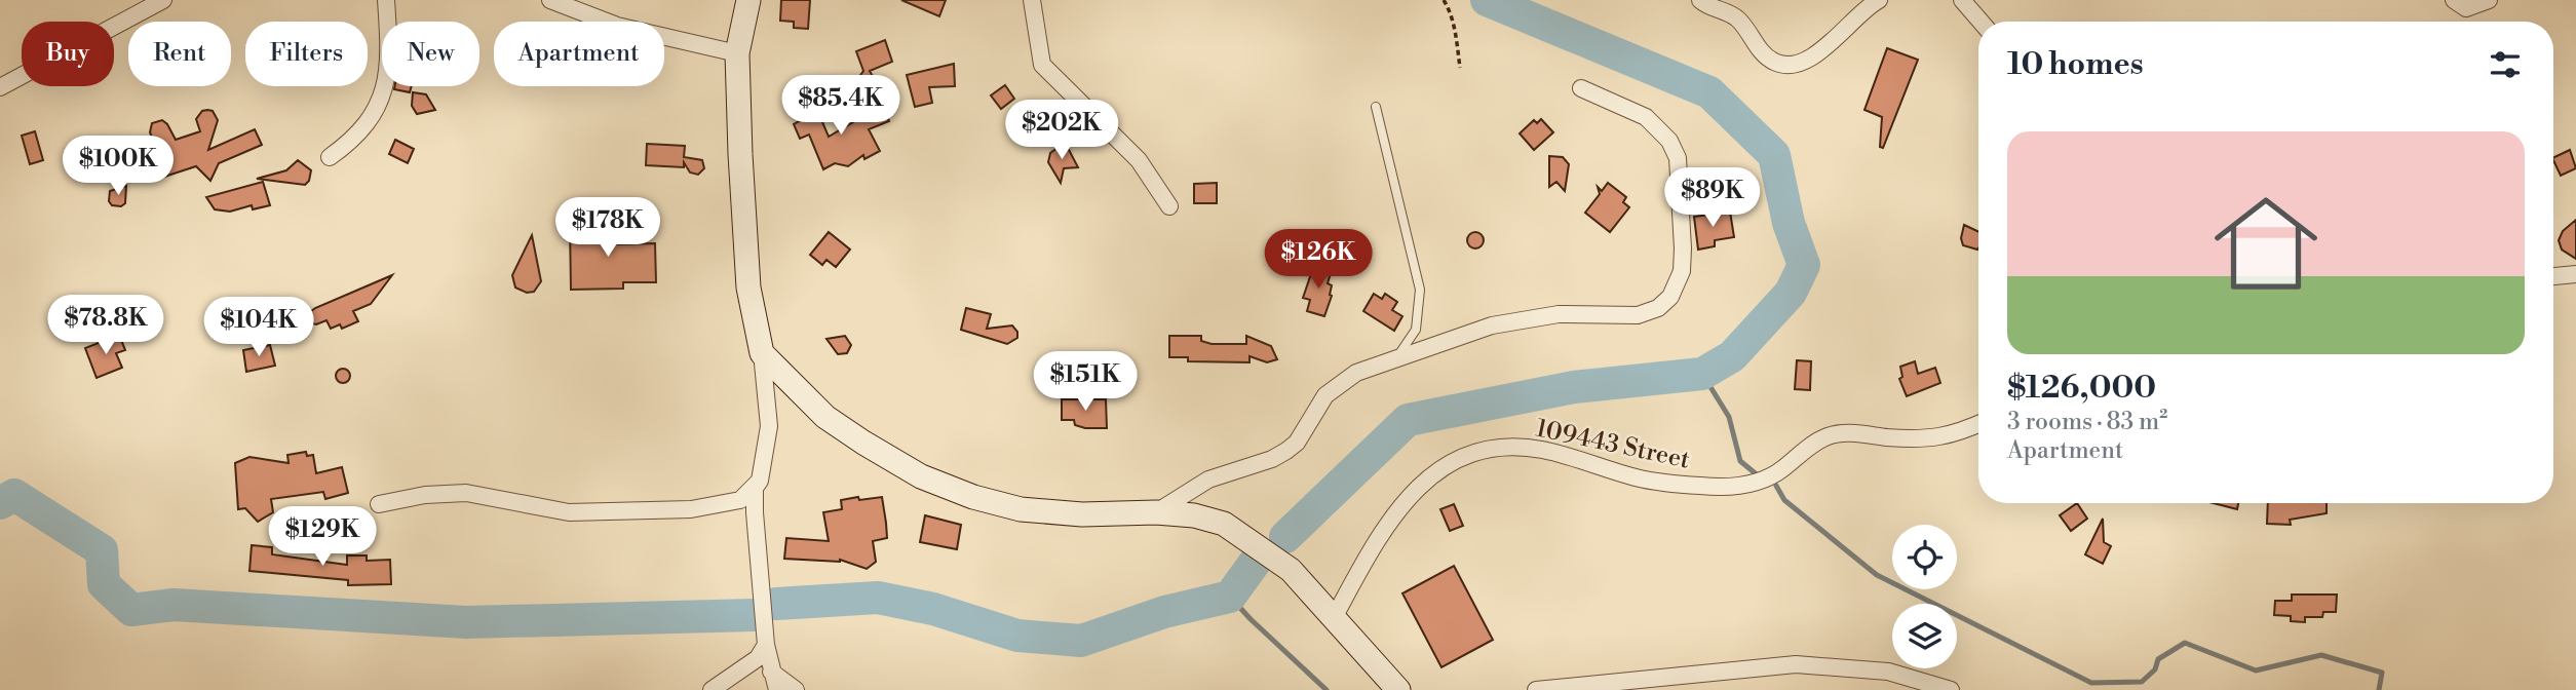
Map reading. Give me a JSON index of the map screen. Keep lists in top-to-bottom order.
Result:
{
  "streets": {
    "street": ["109443 Street"]
  },
  "page": {
    "chip": [
      "Buy",
      "Rent",
      "Filters",
      "New",
      "Apartment"
    ],
    "heading": "10 homes",
    "price": [
      "$85.4K",
      "$202K",
      "$100K",
      "$89K",
      "$178K",
      "$126K",
      "$78.8K",
      "$104K",
      "$151K",
      "$129K"
    ],
    "list": [
      {
        "name": "$126,000",
        "note": "3 rooms · 83 m² · Apartment"
      }
    ]
  }
}
